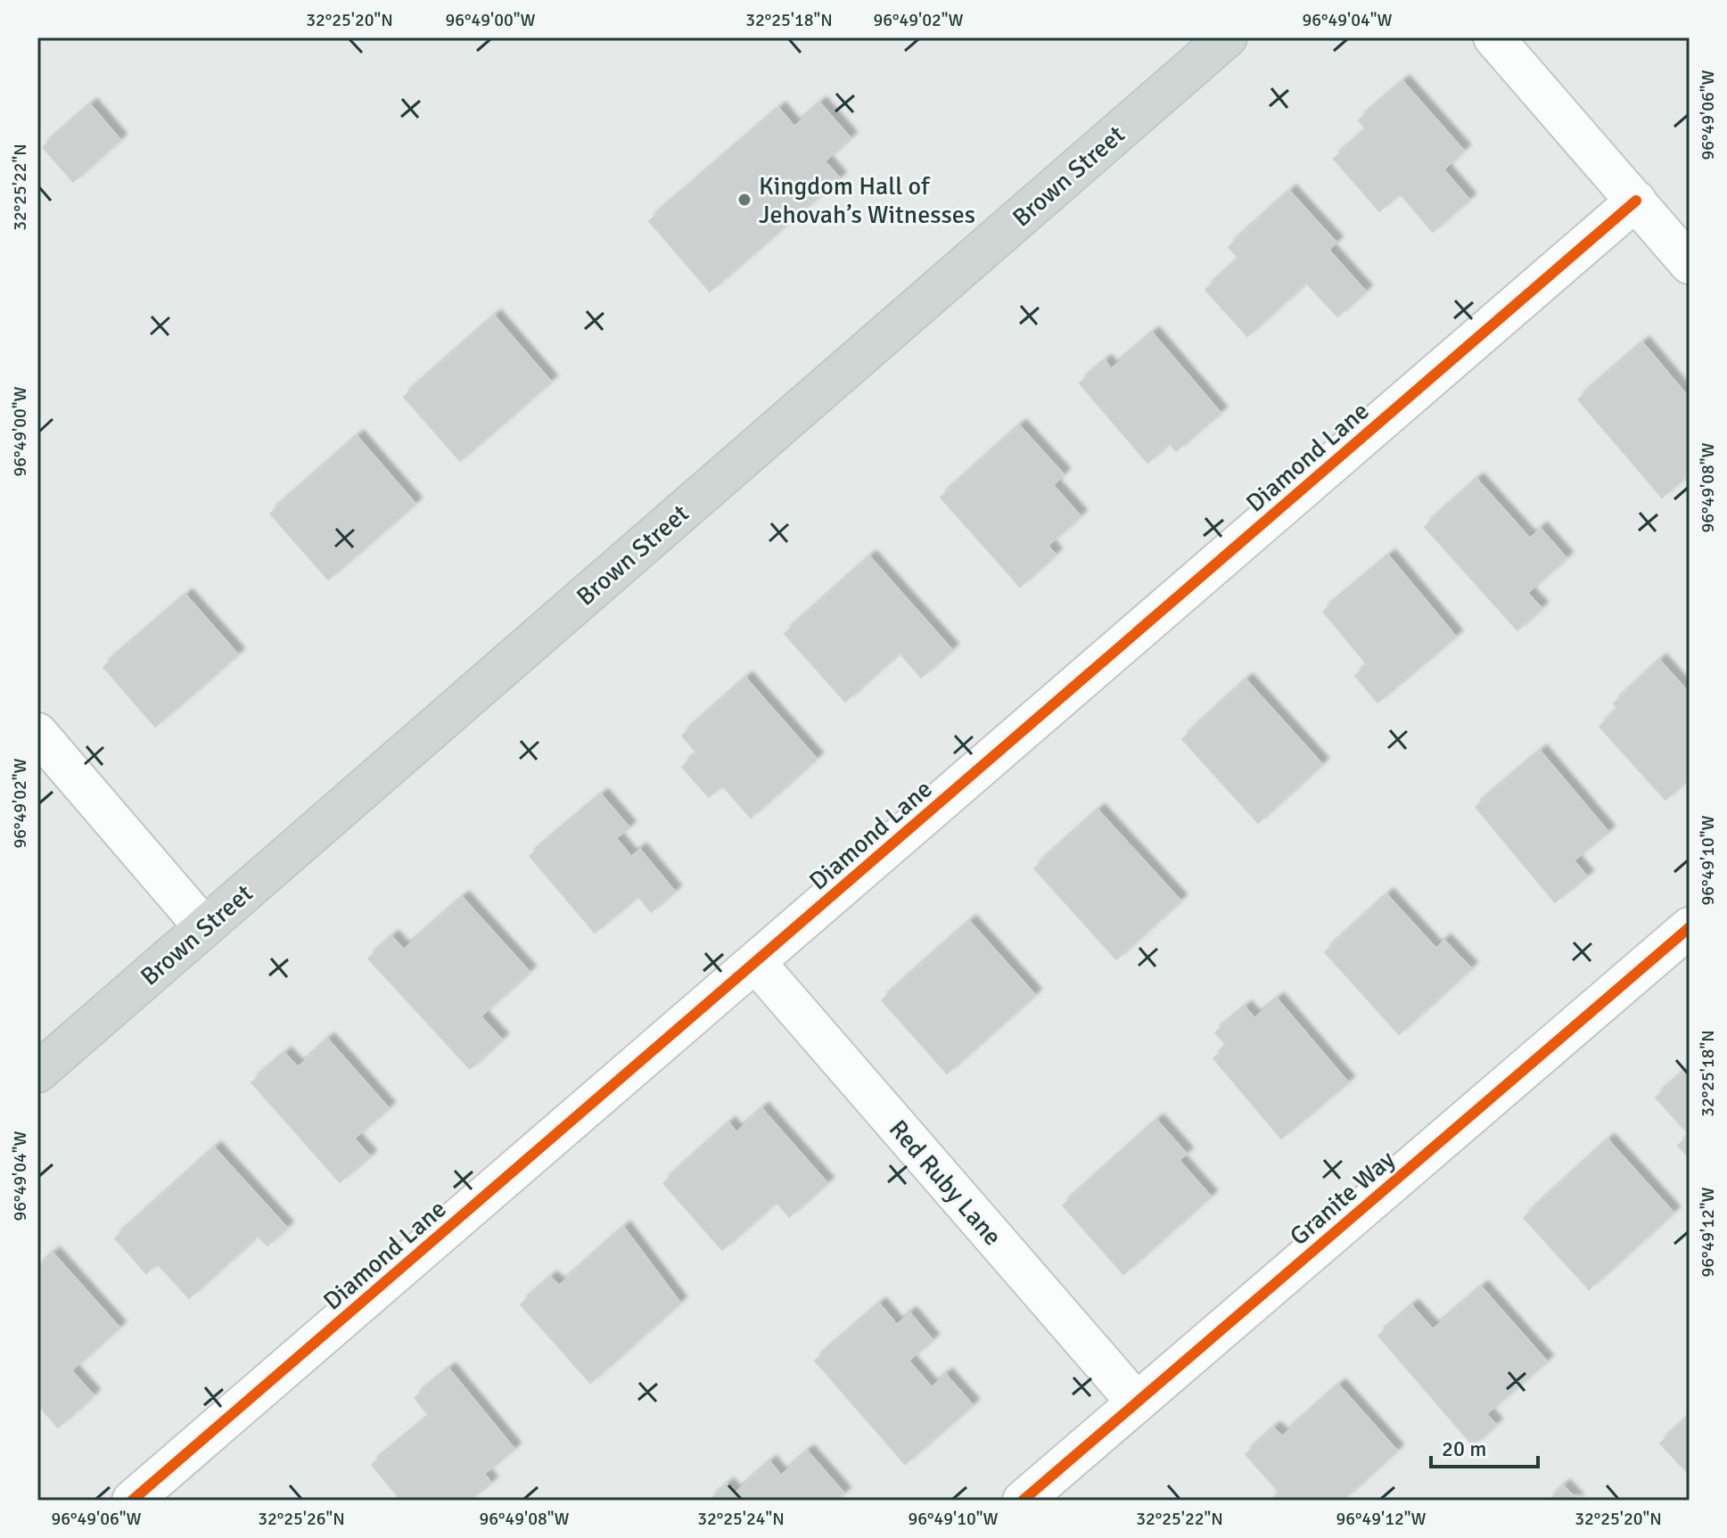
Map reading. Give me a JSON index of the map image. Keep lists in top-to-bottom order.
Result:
{
  "streets": {
    "main road": ["Brown Street"],
    "street": ["Diamond Lane", "Red Ruby Lane", "Granite Way"]
  },
  "crossings": [
    ["Diamond Lane", "Red Ruby Lane"],
    ["Red Ruby Lane", "Granite Way"]
  ],
  "places": ["Kingdom Hall of Jehovah’s Witnesses"],
  "scale_bar": "20 m",
  "coordinates": [
    "32°25'20\"N",
    "96°49'00\"W",
    "32°25'18\"N",
    "96°49'02\"W",
    "96°49'04\"W",
    "96°49'06\"W",
    "32°25'22\"N",
    "96°49'08\"W",
    "96°49'10\"W",
    "96°49'12\"W",
    "32°25'26\"N",
    "32°25'24\"N"
  ]
}
